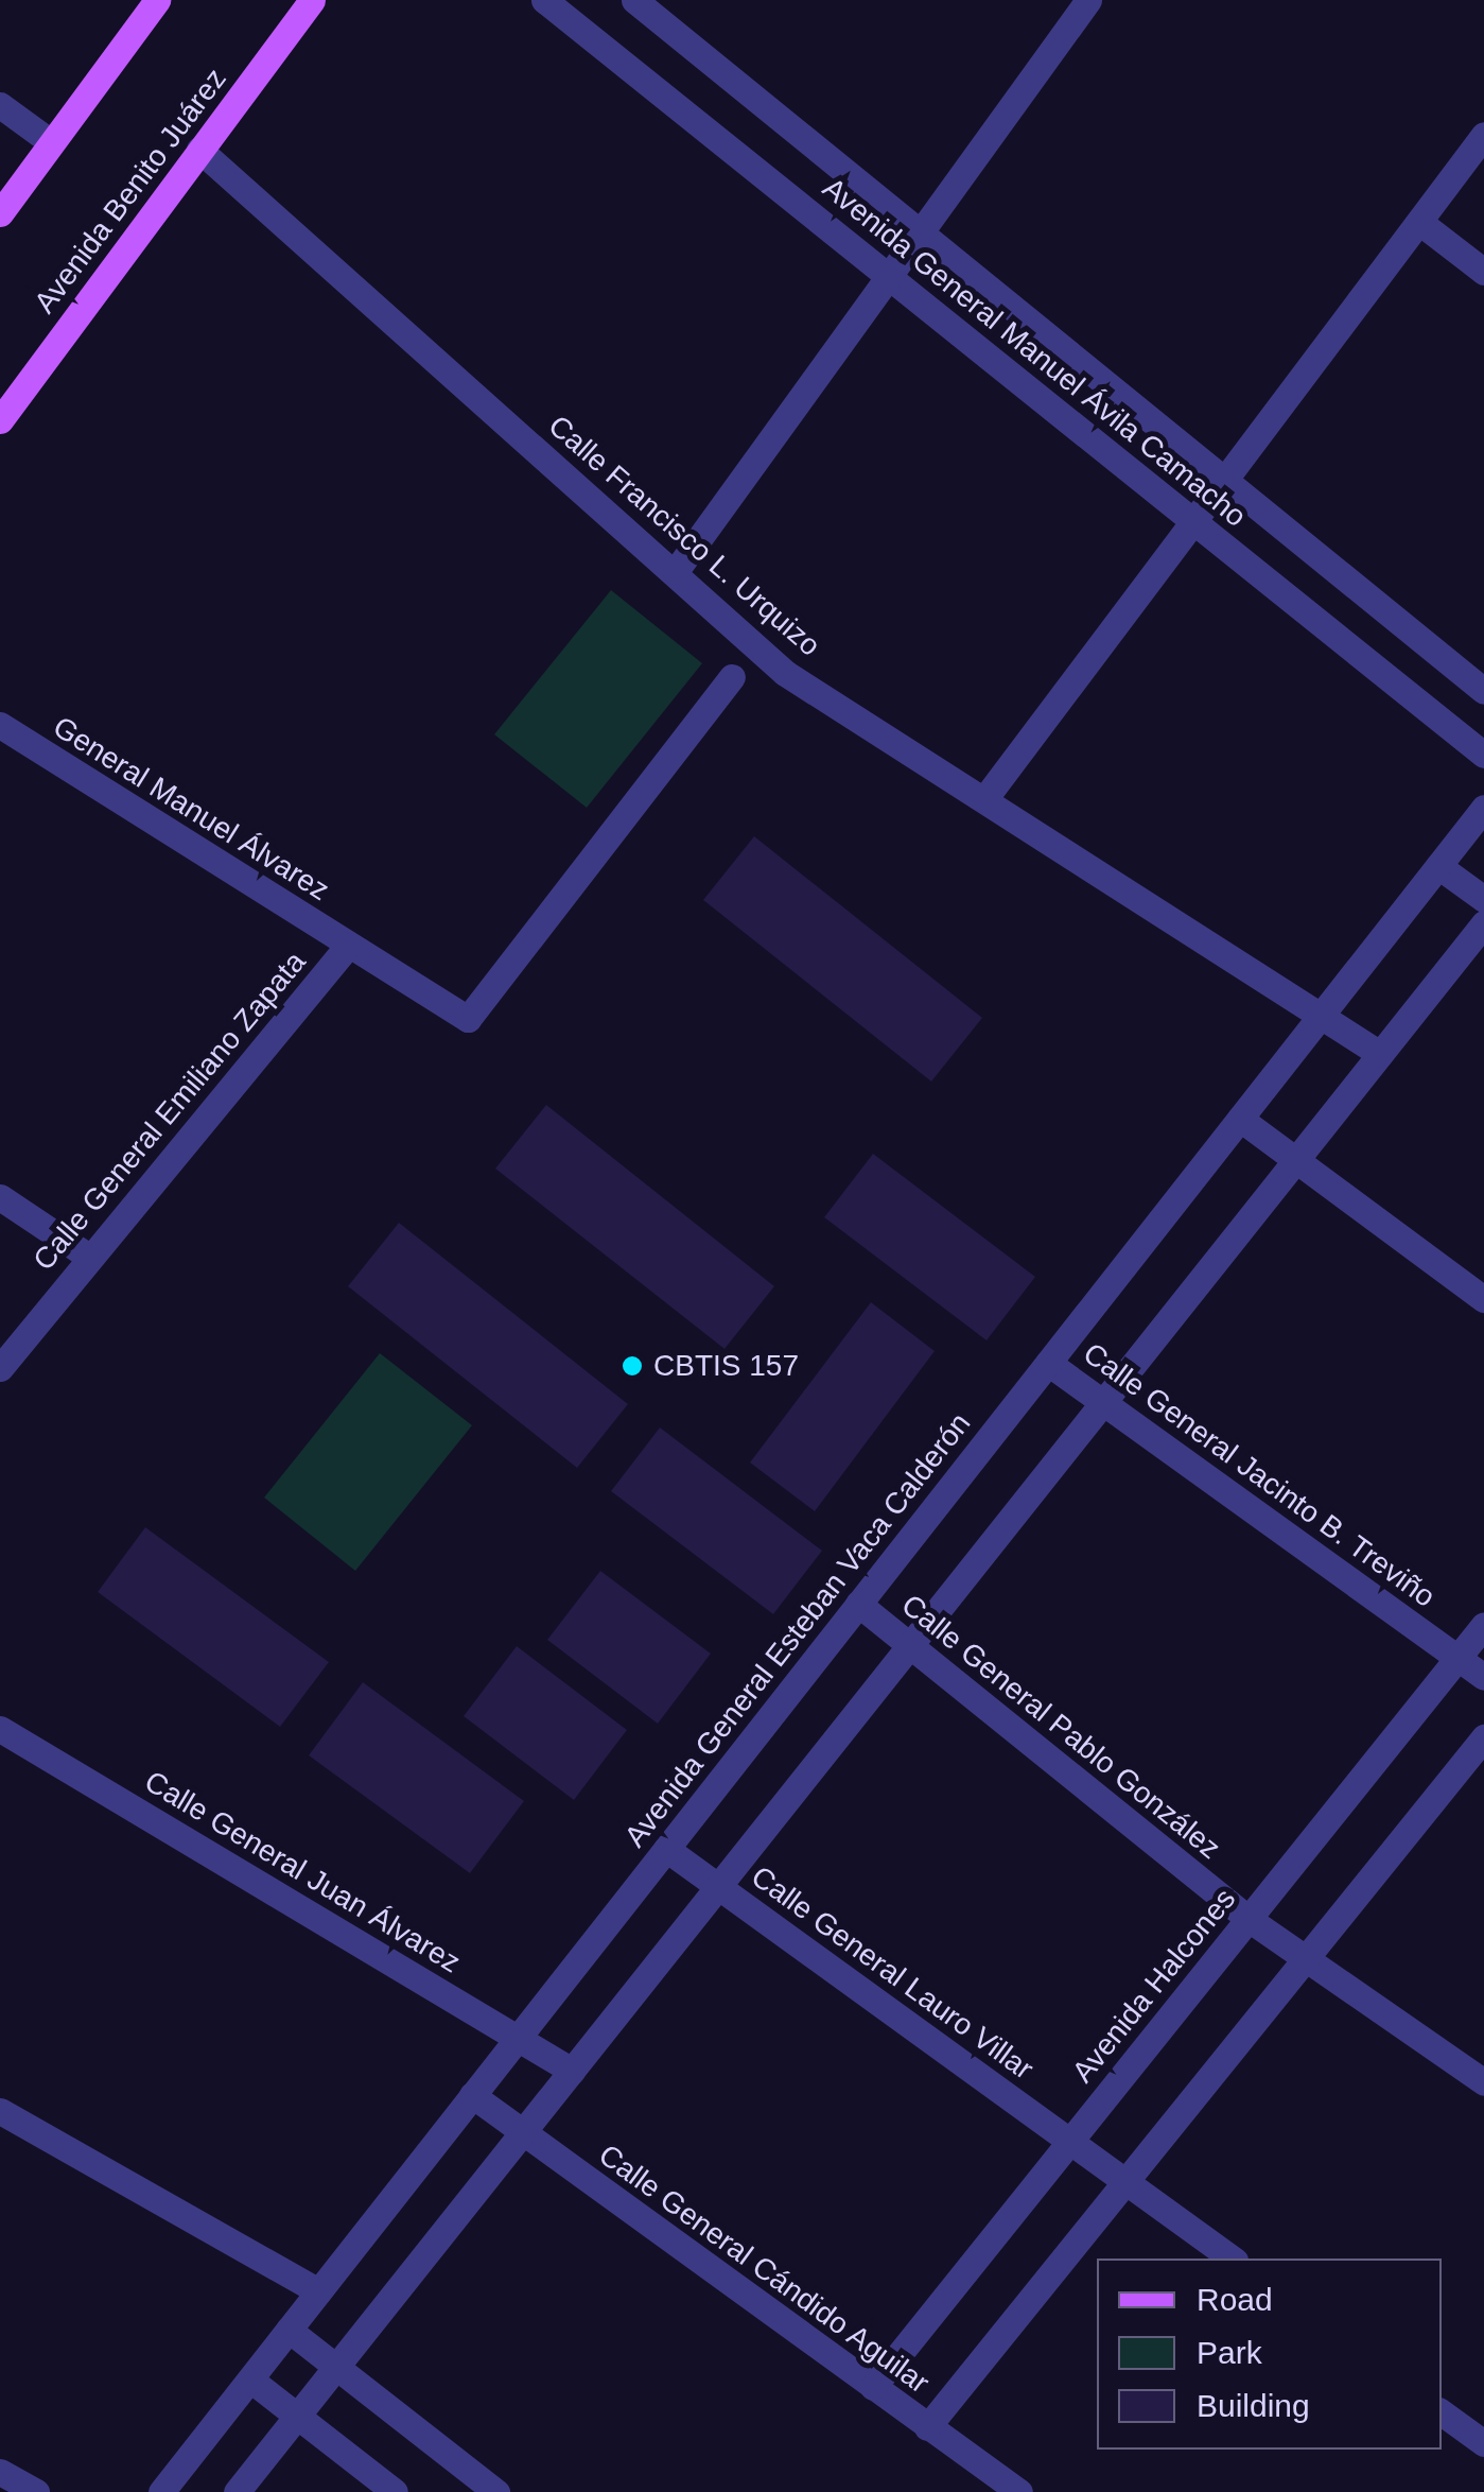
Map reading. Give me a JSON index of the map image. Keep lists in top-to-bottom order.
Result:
{
  "streets": {
    "main road": ["Avenida Benito Juárez"],
    "street": [
      "Avenida General Manuel Ávila Camacho",
      "Calle Francisco L. Urquizo",
      "General Manuel Álvarez",
      "Calle General Emiliano Zapata",
      "Calle General Jacinto B. Treviño",
      "Avenida General Esteban Vaca Calderón",
      "Calle General Pablo González",
      "Calle General Juan Álvarez",
      "Calle General Lauro Villar",
      "Avenida Halcones",
      "Calle General Cándido Aguilar"
    ]
  },
  "crossings": [
    ["Avenida Benito Juárez", "Calle Francisco L. Urquizo"],
    ["Calle Francisco L. Urquizo", "Avenida General Esteban Vaca Calderón"],
    ["General Manuel Álvarez", "Calle General Emiliano Zapata"],
    ["Calle General Jacinto B. Treviño", "Avenida General Esteban Vaca Calderón"],
    ["Calle General Jacinto B. Treviño", "Avenida Halcones"],
    ["Avenida General Esteban Vaca Calderón", "Calle General Pablo González"],
    ["Avenida General Esteban Vaca Calderón", "Calle General Juan Álvarez"],
    ["Avenida General Esteban Vaca Calderón", "Calle General Lauro Villar"],
    ["Avenida General Esteban Vaca Calderón", "Calle General Cándido Aguilar"],
    ["Calle General Pablo González", "Avenida Halcones"],
    ["Calle General Lauro Villar", "Avenida Halcones"],
    ["Avenida Halcones", "Calle General Cándido Aguilar"]
  ],
  "places": ["CBTIS 157"],
  "legend": ["Road", "Park", "Building"]
}
